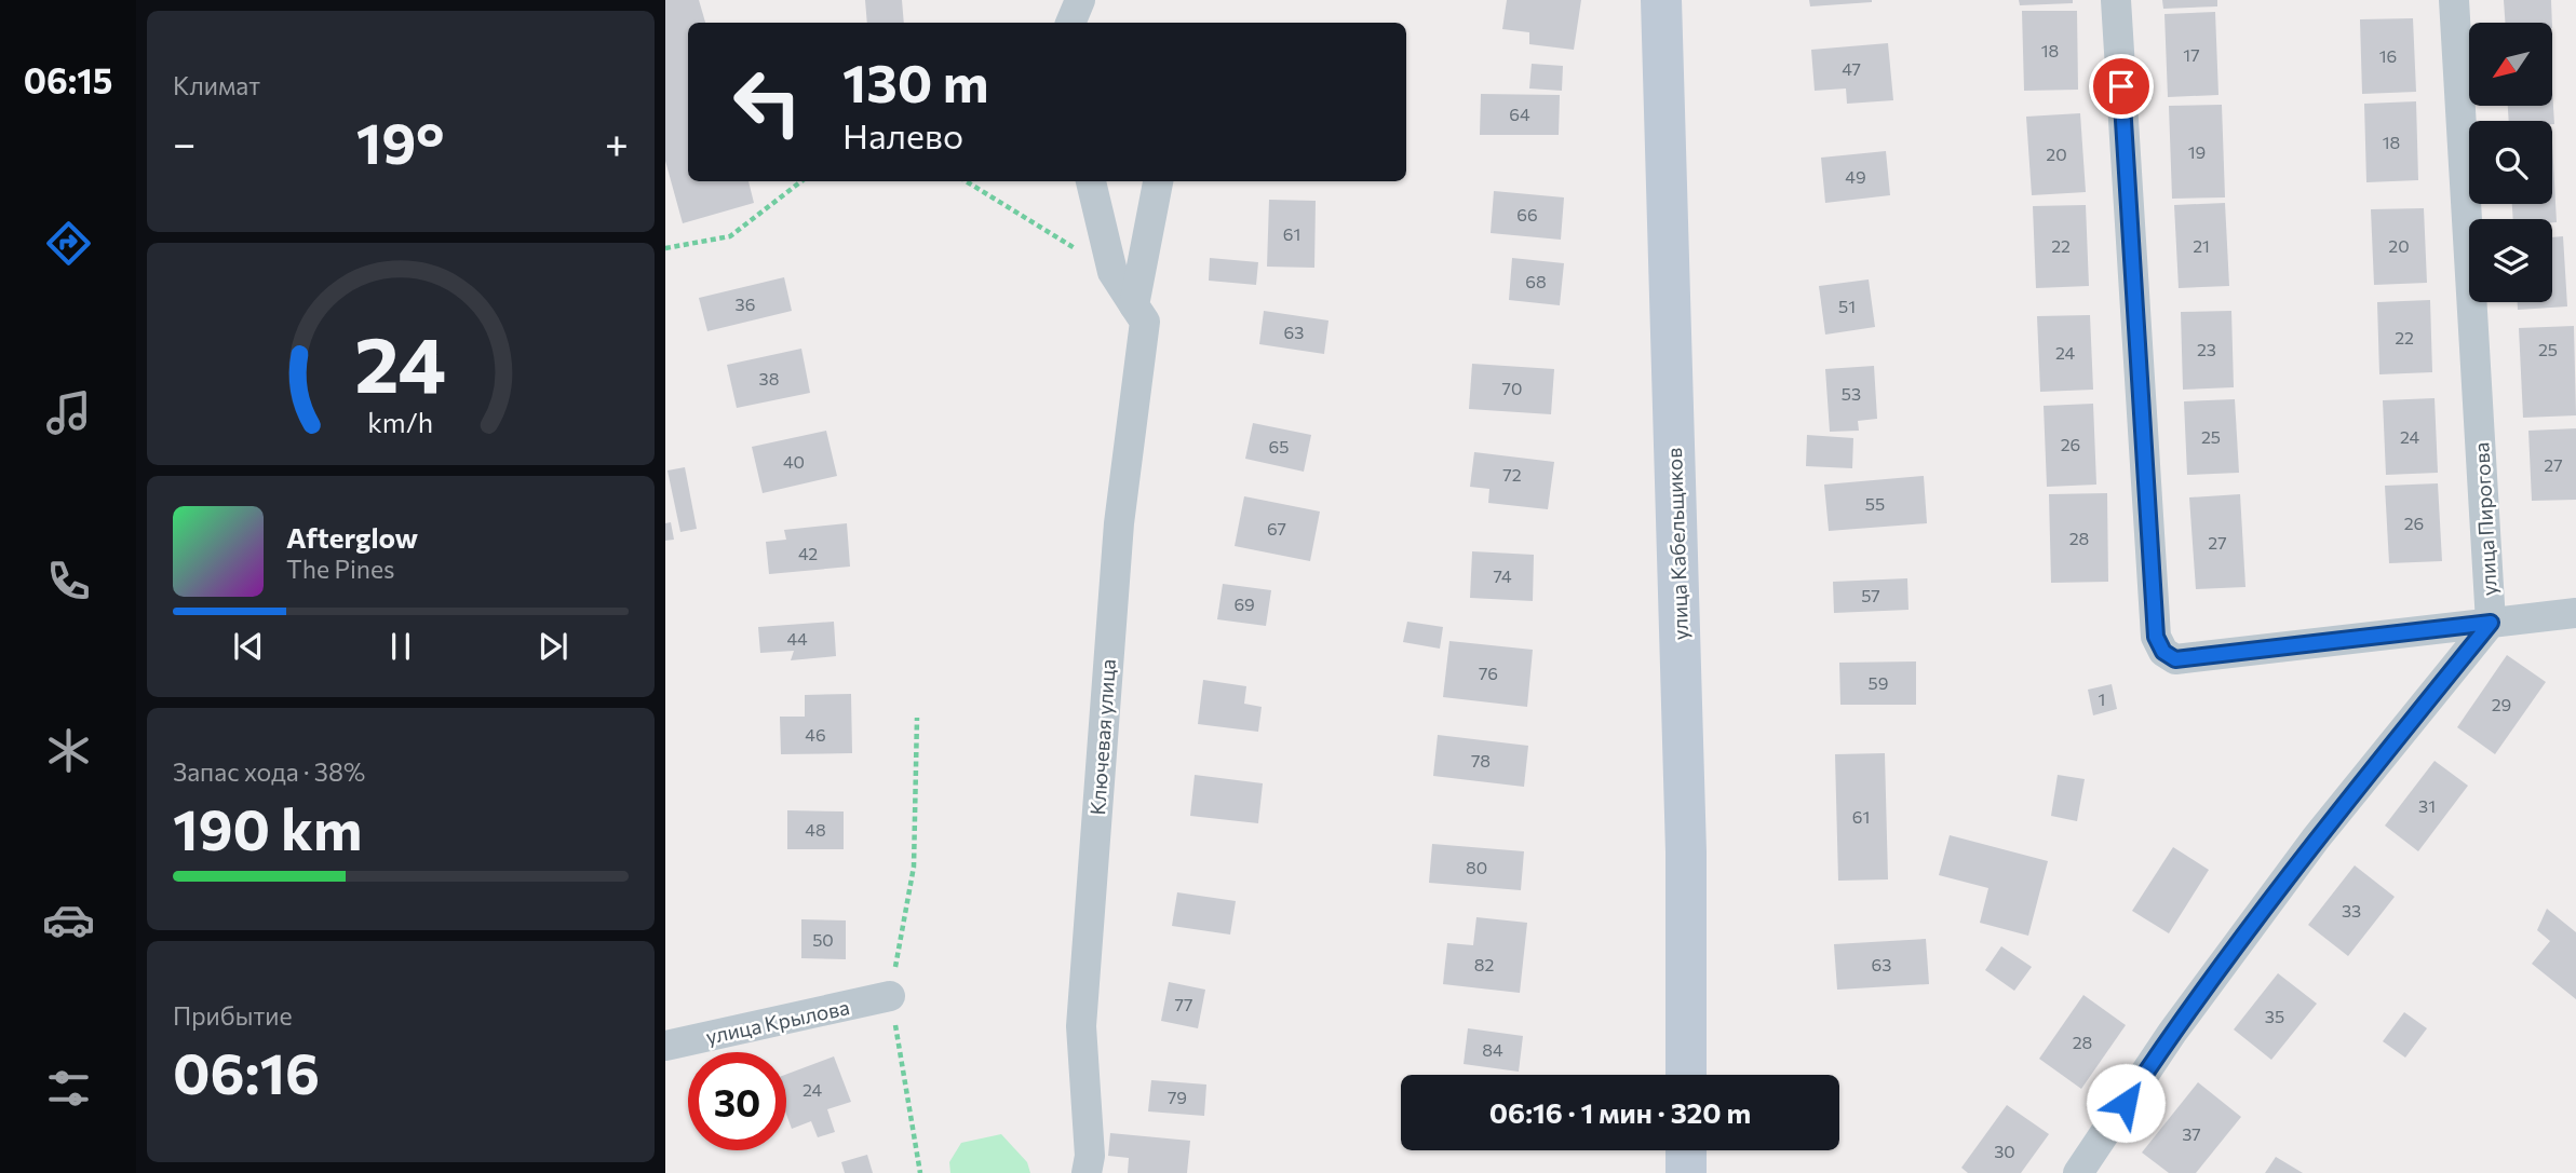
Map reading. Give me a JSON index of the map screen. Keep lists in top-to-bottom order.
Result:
{
  "streets": {
    "street": [
      "улица Пирогова",
      "улица Кабельщиков",
      "Ключевая улица",
      "улица Крылова"
    ]
  },
  "house_numbers": [
    "18",
    "17",
    "16",
    "47",
    "64",
    "18",
    "19",
    "20",
    "49",
    "66",
    "61",
    "22",
    "21",
    "20",
    "68",
    "36",
    "51",
    "63",
    "22",
    "23",
    "25",
    "24",
    "38",
    "70",
    "53",
    "25",
    "24",
    "26",
    "65",
    "40",
    "27",
    "72",
    "55",
    "26",
    "67",
    "28",
    "27",
    "42",
    "74",
    "57",
    "69",
    "44",
    "76",
    "59",
    "1",
    "29",
    "46",
    "78",
    "31",
    "61",
    "48",
    "80",
    "33",
    "50",
    "82",
    "63",
    "77",
    "35",
    "28",
    "84",
    "24",
    "79",
    "37",
    "30"
  ],
  "north": "bottom left",
  "page": {
    "tabs": "06:15",
    "tile": [
      "Климат",
      ["Запас хода · 38%", "190 km"],
      ["Прибытие", "06:16"]
    ],
    "turn": ["130 m", "Налево"],
    "heat": ["−", "19°", "+"],
    "song": ["Afterglow", "The Pines"],
    "limit": "30",
    "trip": "06:16 · 1 мин · 320 m",
    "gauge": ["24", "km/h"]
  }
}
